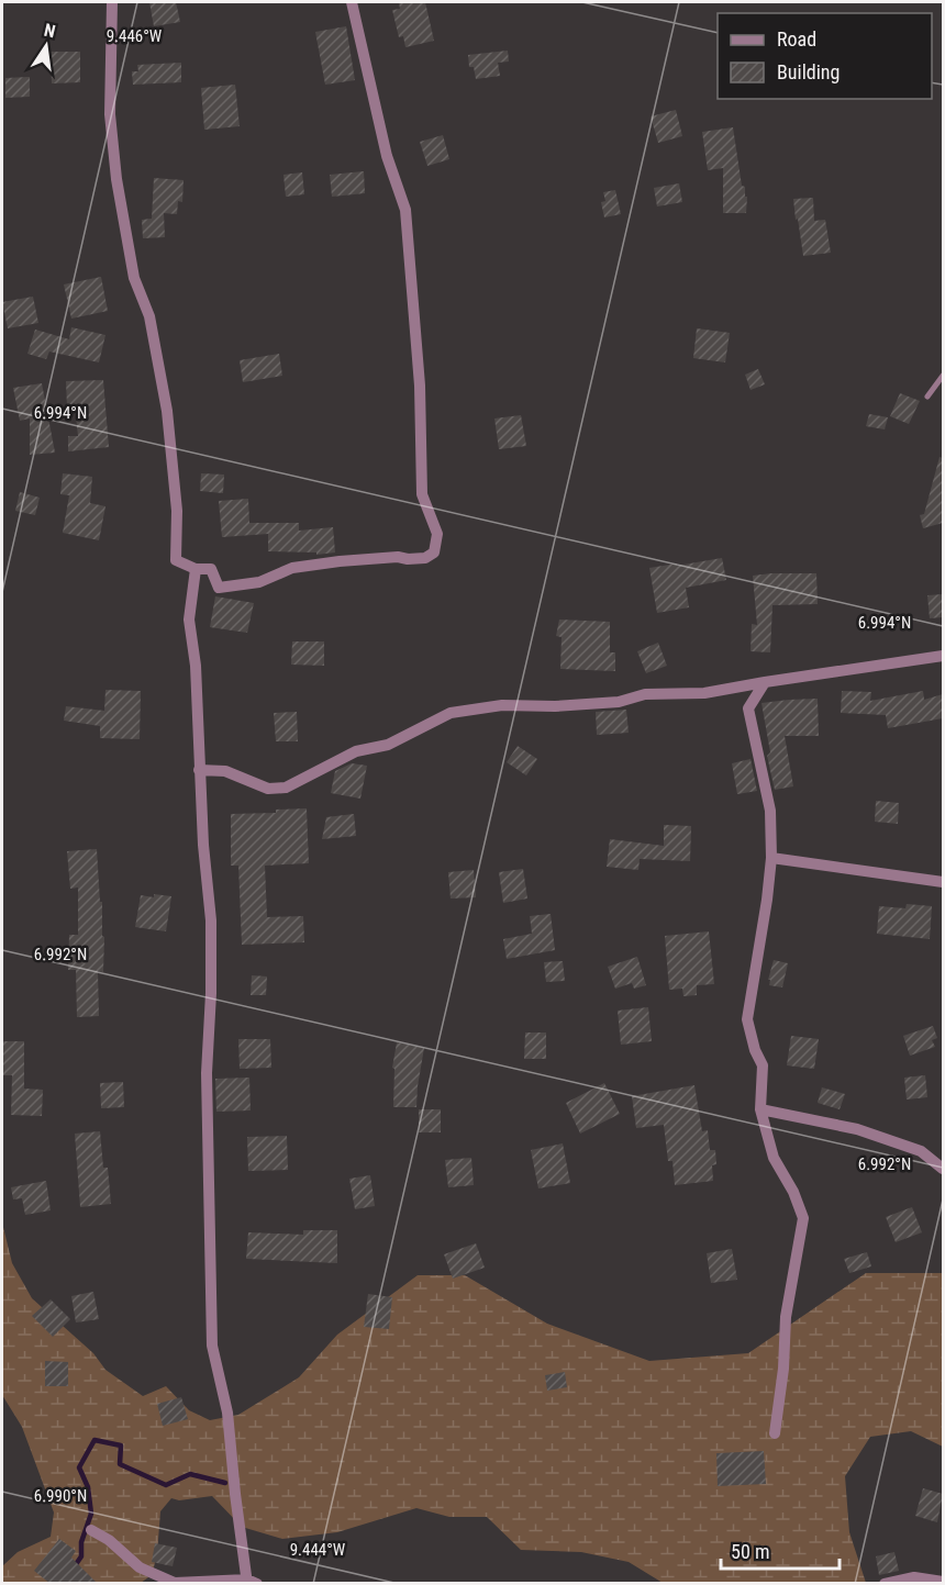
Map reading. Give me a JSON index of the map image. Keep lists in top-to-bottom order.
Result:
{
  "legend": ["Road", "Building"],
  "scale_bar": "50 m",
  "north": "top",
  "coordinates": [
    "9.446°W",
    "6.994°N",
    "6.992°N",
    "6.990°N",
    "9.444°W"
  ]
}
